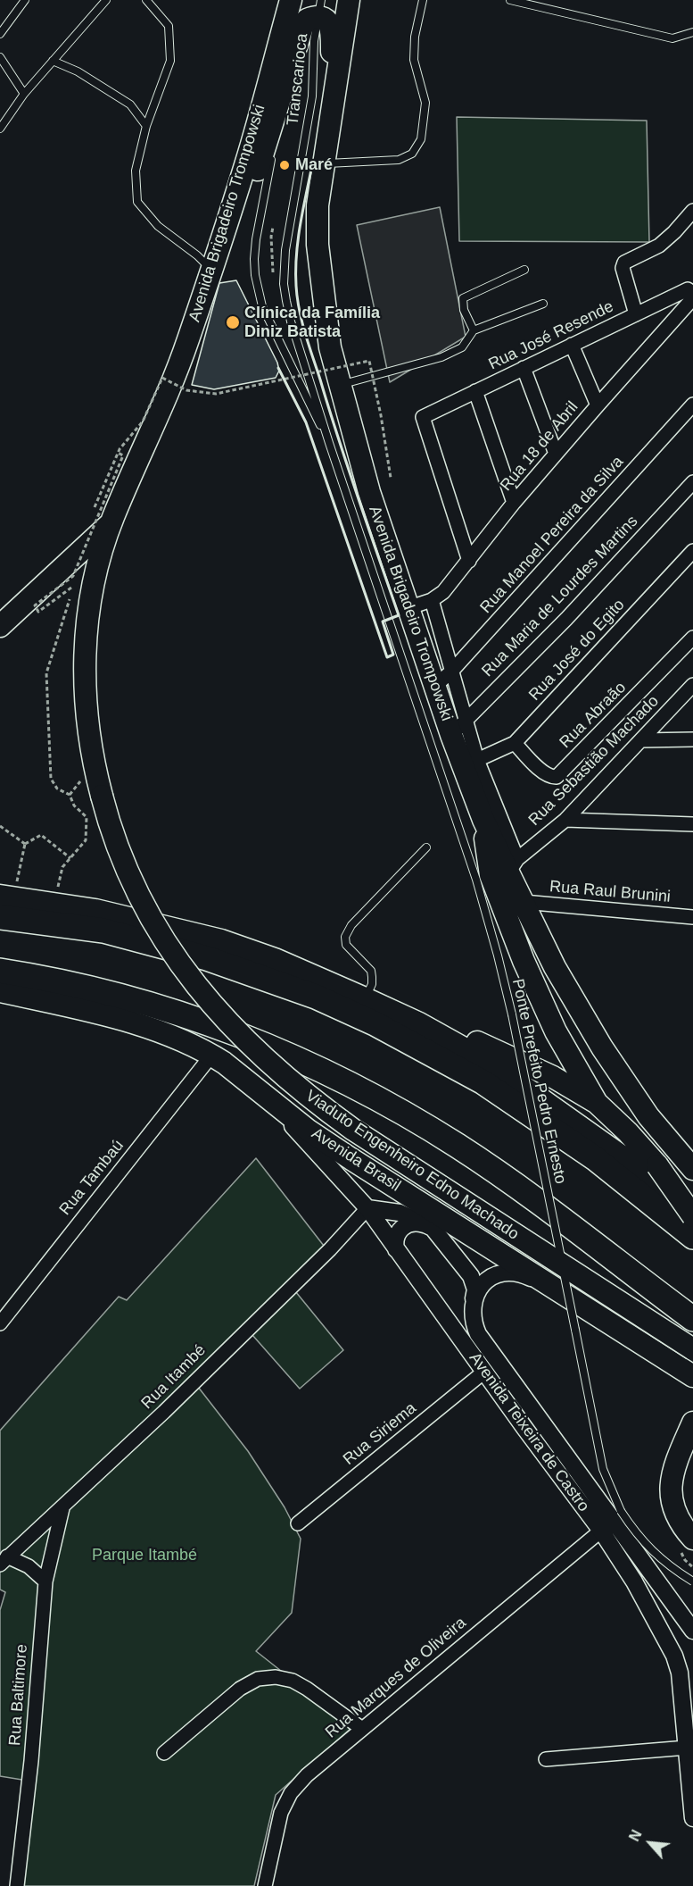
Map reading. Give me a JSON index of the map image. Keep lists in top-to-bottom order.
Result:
{
  "streets": {
    "highway": ["Avenida Brigadeiro Trompowski", "Avenida Brasil", "Viaduto Engenheiro Edno Machado"],
    "street": [
      "Rua José Resende",
      "Rua 18 de Abril",
      "Rua Manoel Pereira da Silva",
      "Rua Maria de Lourdes Martins",
      "Rua José do Egito",
      "Rua Abraão",
      "Rua Sebastião Machado",
      "Rua Raul Brunini",
      "Rua Tambaú",
      "Rua Itambé",
      "Avenida Teixeira de Castro",
      "Rua Siriema",
      "Rua Marques de Oliveira",
      "Rua Baltimore"
    ],
    "lane": ["Transcarioca", "Ponte Prefeito Pedro Ernesto"]
  },
  "crossings": [
    ["Transcarioca", "Ponte Prefeito Pedro Ernesto"],
    ["Avenida Brigadeiro Trompowski", "Rua 18 de Abril"],
    ["Avenida Brigadeiro Trompowski", "Rua Manoel Pereira da Silva"],
    ["Avenida Brigadeiro Trompowski", "Rua Maria de Lourdes Martins"],
    ["Avenida Brigadeiro Trompowski", "Rua Sebastião Machado"],
    ["Avenida Brigadeiro Trompowski", "Rua Raul Brunini"],
    ["Avenida Brigadeiro Trompowski", "Viaduto Engenheiro Edno Machado"],
    ["Rua José Resende", "Rua 18 de Abril"],
    ["Rua José do Egito", "Rua Abraão"],
    ["Avenida Brasil", "Rua Tambaú"],
    ["Avenida Brasil", "Avenida Teixeira de Castro"],
    ["Rua Itambé", "Avenida Teixeira de Castro"],
    ["Rua Itambé", "Rua Baltimore"],
    ["Avenida Teixeira de Castro", "Rua Siriema"],
    ["Avenida Teixeira de Castro", "Rua Marques de Oliveira"]
  ],
  "parks": ["Parque Itambé"],
  "places": ["Maré", "Clínica da Família Diniz Batista"],
  "north": "top left"
}
